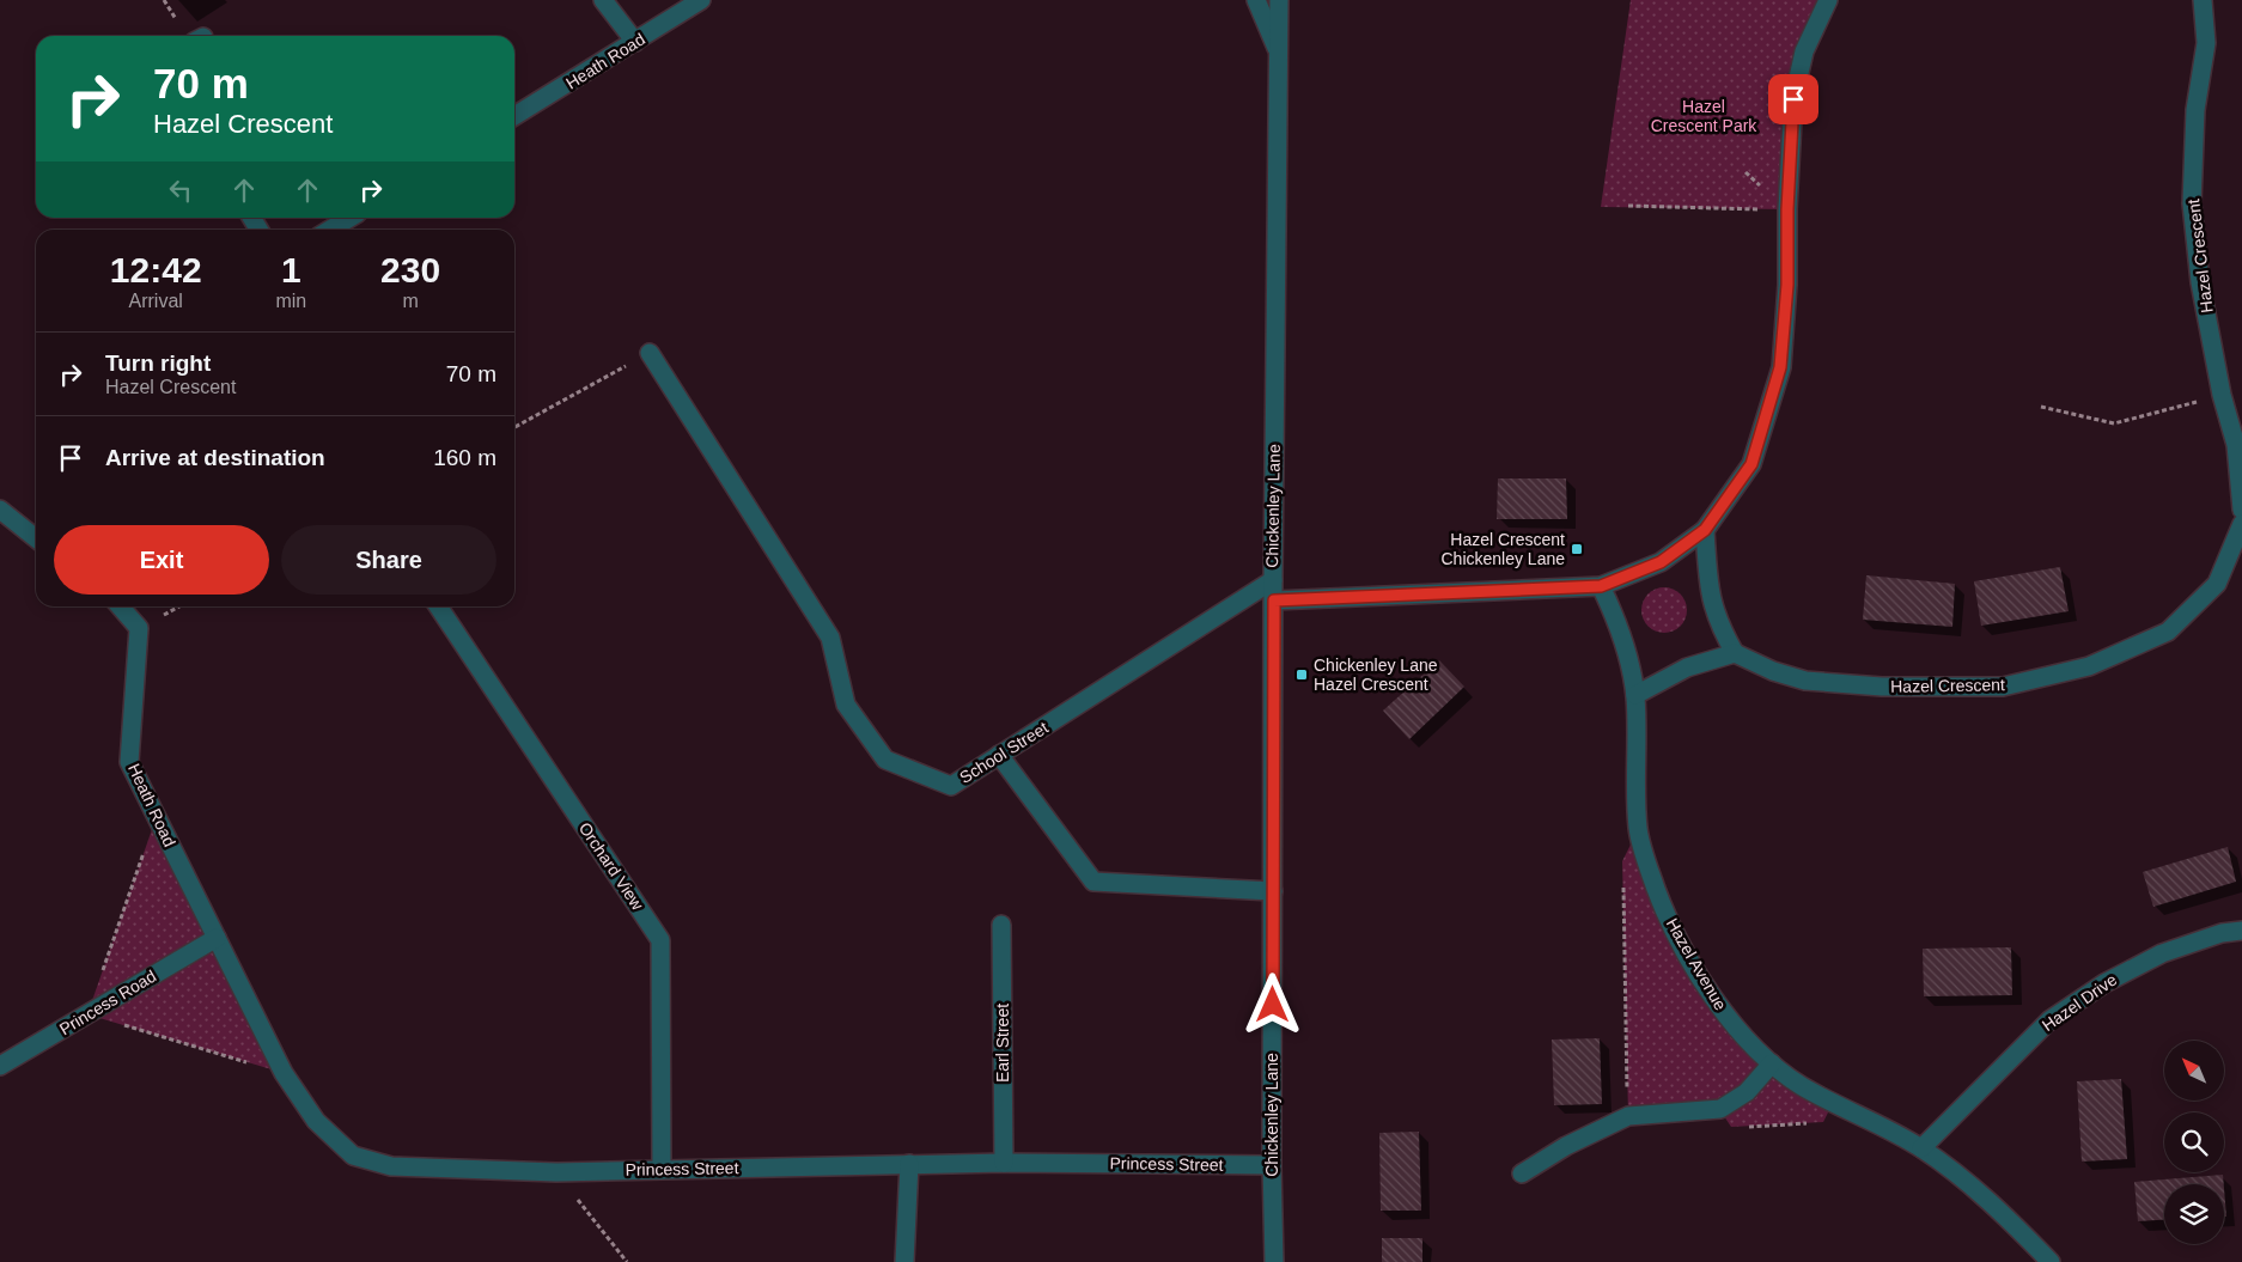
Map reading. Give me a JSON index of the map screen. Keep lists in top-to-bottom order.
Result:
{
  "streets": {
    "street": [
      "Heath Road",
      "Hazel Crescent",
      "Chickenley Lane",
      "School Street",
      "Orchard View",
      "Hazel Avenue",
      "Princess Road",
      "Hazel Drive",
      "Earl Street",
      "Princess Street"
    ]
  },
  "crossings": [
    ["Heath Road", "Princess Road"],
    ["Heath Road", "Princess Street"],
    ["Chickenley Lane", "School Street"],
    ["Chickenley Lane", "Princess Street"],
    ["Orchard View", "Princess Street"],
    ["Hazel Avenue", "Hazel Drive"],
    ["Princess Road", "Princess Street"],
    ["Earl Street", "Princess Street"]
  ],
  "parks": ["Hazel Crescent Park"],
  "places": {
    "transit": ["Hazel Crescent Chickenley Lane", "Chickenley Lane Hazel Crescent"]
  },
  "north": "top left",
  "page": {
    "turn": ["70 m", "Hazel Crescent"],
    "eta": [
      "12:42",
      "Arrival",
      "1",
      "min",
      "230",
      "m"
    ],
    "list": [
      {
        "name": "Turn right",
        "note": "Hazel Crescent",
        "value": "70 m"
      },
      {
        "name": "Arrive at destination",
        "value": "160 m"
      }
    ],
    "buttons": ["Exit", "Share"]
  }
}
